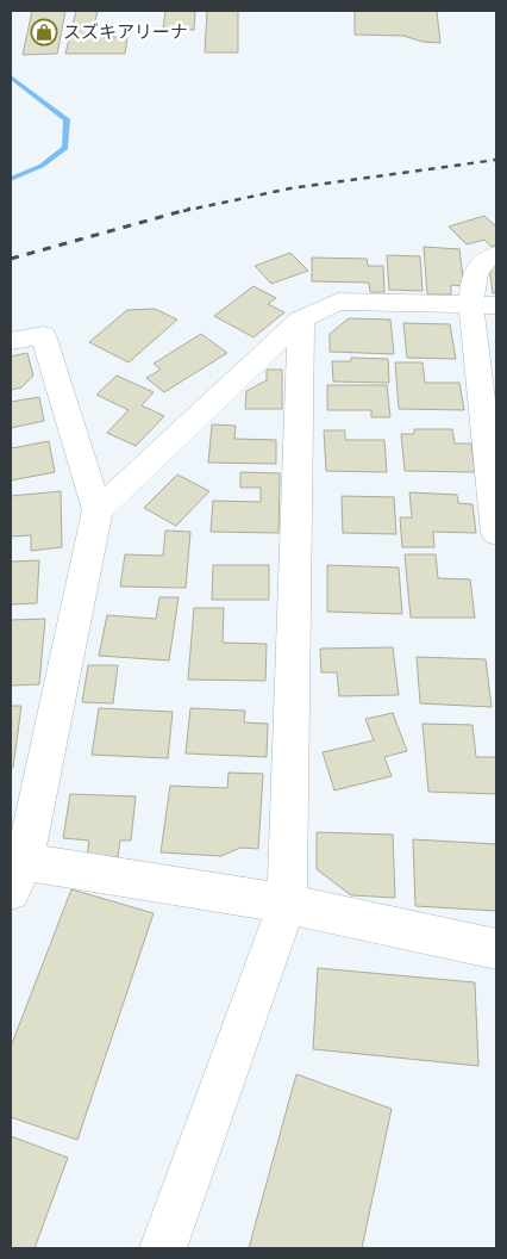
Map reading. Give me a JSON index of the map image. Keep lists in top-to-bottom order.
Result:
{
  "places": {
    "shop": ["スズキアリーナ"]
  }
}
